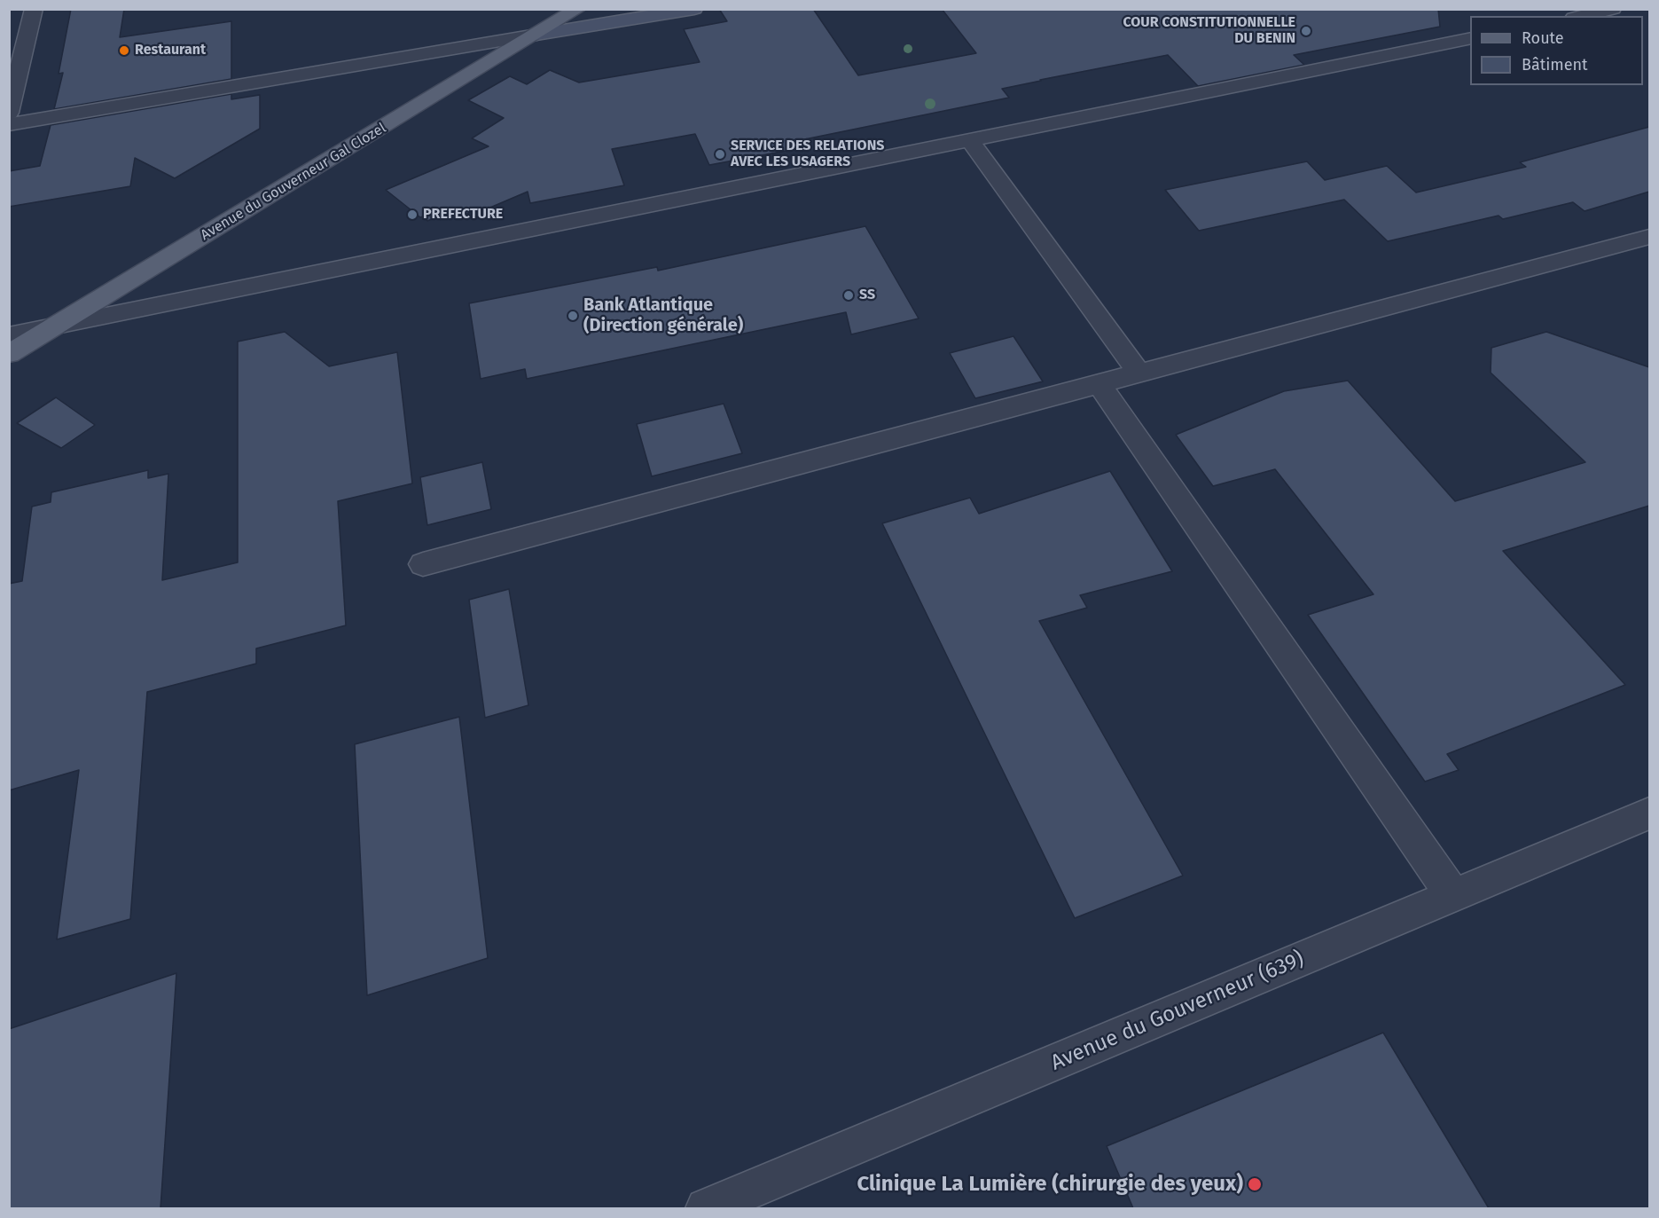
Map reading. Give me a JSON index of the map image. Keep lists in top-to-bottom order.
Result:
{
  "streets": {
    "main road": ["Avenue du Gouverneur Gal Clozel"],
    "street": ["Avenue du Gouverneur (639)"]
  },
  "places": [
    "COUR CONSTITUTIONNELLE DU BENIN",
    "Restaurant",
    "SERVICE DES RELATIONS AVEC LES USAGERS",
    "PREFECTURE",
    "SS",
    "Bank Atlantique (Direction générale)",
    "Clinique La Lumière (chirurgie des yeux)"
  ],
  "legend": ["Route", "Bâtiment"]
}
